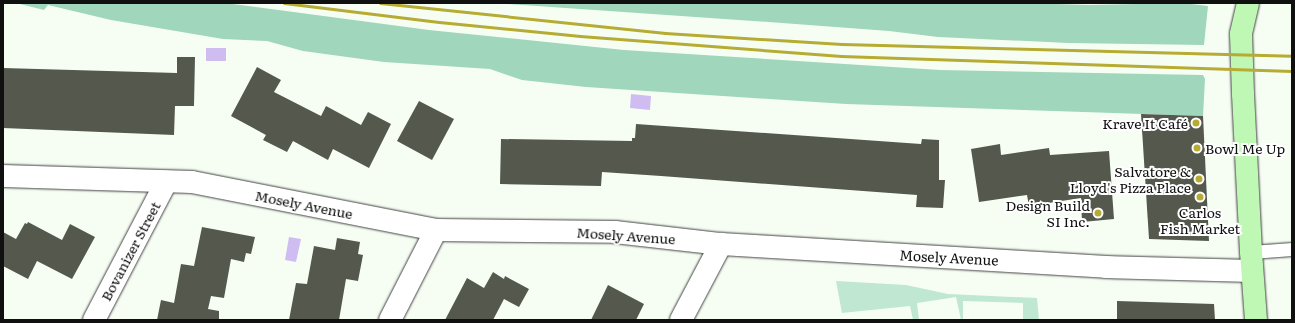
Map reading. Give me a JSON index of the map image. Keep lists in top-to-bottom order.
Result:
{
  "streets": {
    "street": ["Mosely Avenue", "Bovanizer Street"]
  },
  "crossings": [
    ["Mosely Avenue", "Bovanizer Street"]
  ],
  "places": [
    "Krave It Café",
    "Bowl Me Up",
    "Salvatore & Lloyd's Pizza Place",
    "Carlos Fish Market",
    "Design Build SI Inc."
  ]
}
